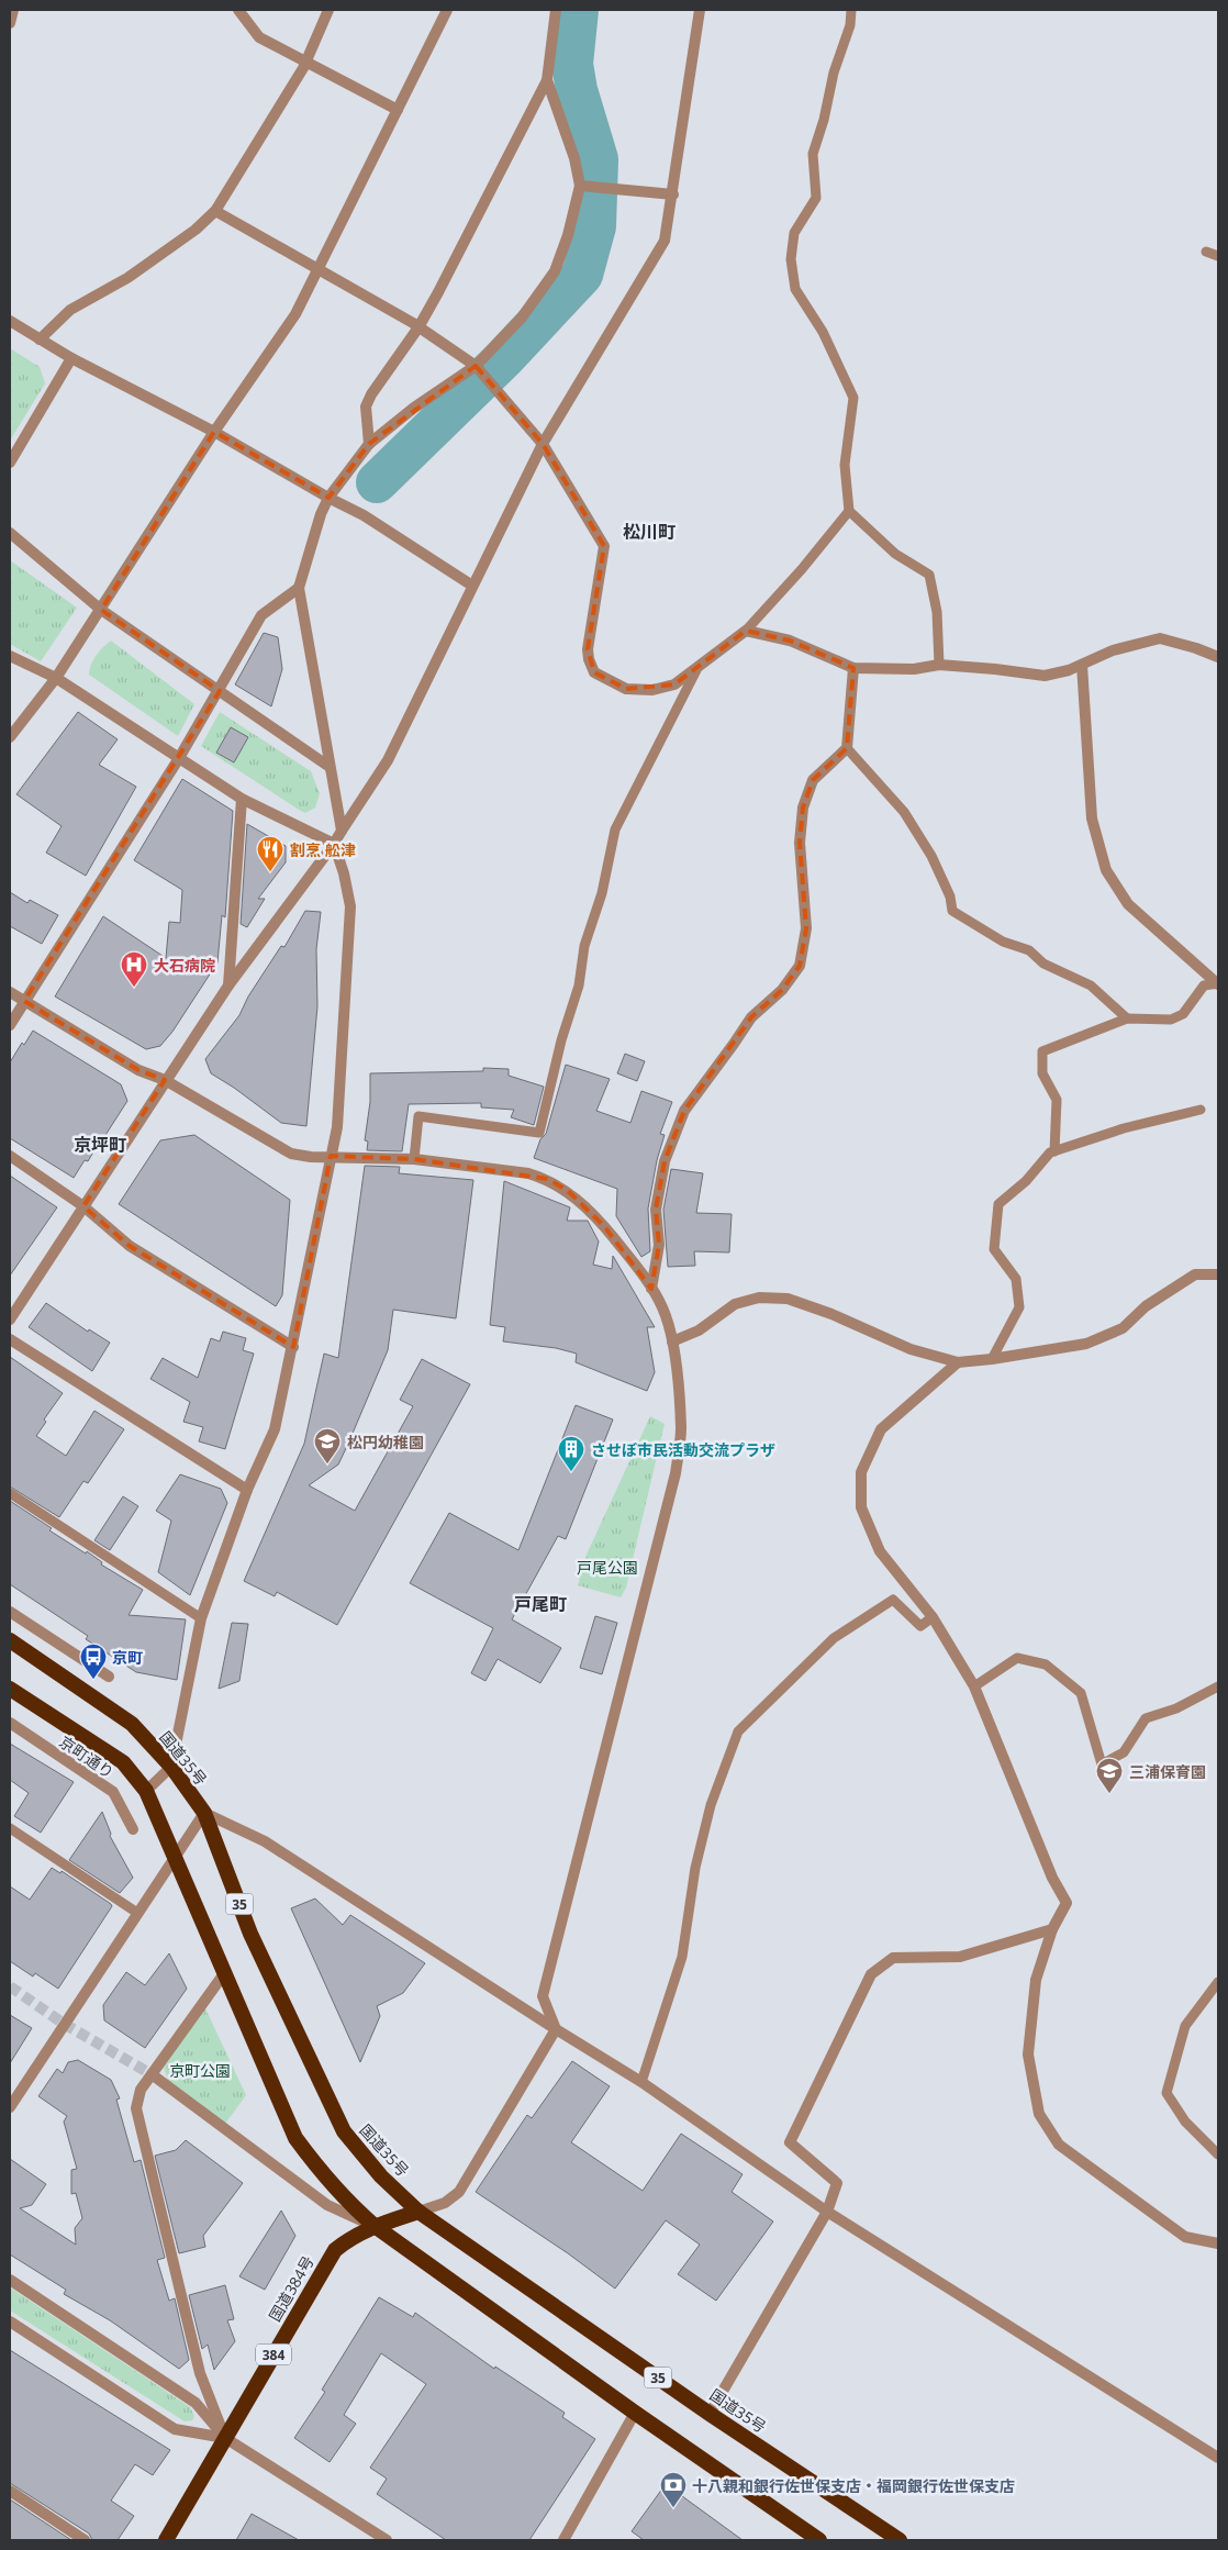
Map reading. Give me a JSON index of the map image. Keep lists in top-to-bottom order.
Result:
{
  "streets": {
    "highway": [
      "国道35号",
      "35",
      "国道384号",
      "384"
    ],
    "street": ["京町通り"]
  },
  "crossings": [
    ["国道35号", "国道384号"]
  ],
  "districts": ["松川町", "京坪町", "戸尾町"],
  "parks": ["戸尾公園", "京町公園"],
  "places": {
    "restaurant": ["割烹 舩津"],
    "hospital": ["大石病院"],
    "school or university": ["松円幼稚園", "三浦保育園"],
    "building": ["させぼ市民活動交流プラザ"],
    "bus stop": ["京町"],
    "bank": ["十八親和銀行佐世保支店・福岡銀行佐世保支店"]
  }
}
